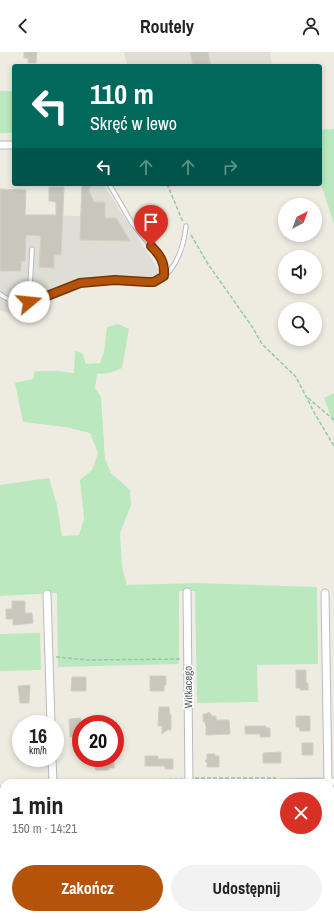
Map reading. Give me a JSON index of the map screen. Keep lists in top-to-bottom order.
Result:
{
  "streets": {
    "street": ["Witkacego"]
  },
  "north": "top right",
  "page": {
    "header": "Routely",
    "turn": ["110 m", "Skręć w lewo"],
    "speed": "16 km/h",
    "limit": "20",
    "heading": ["1 min", "150 m · 14:21"],
    "buttons": ["Zakończ", "Udostępnij"]
  }
}
